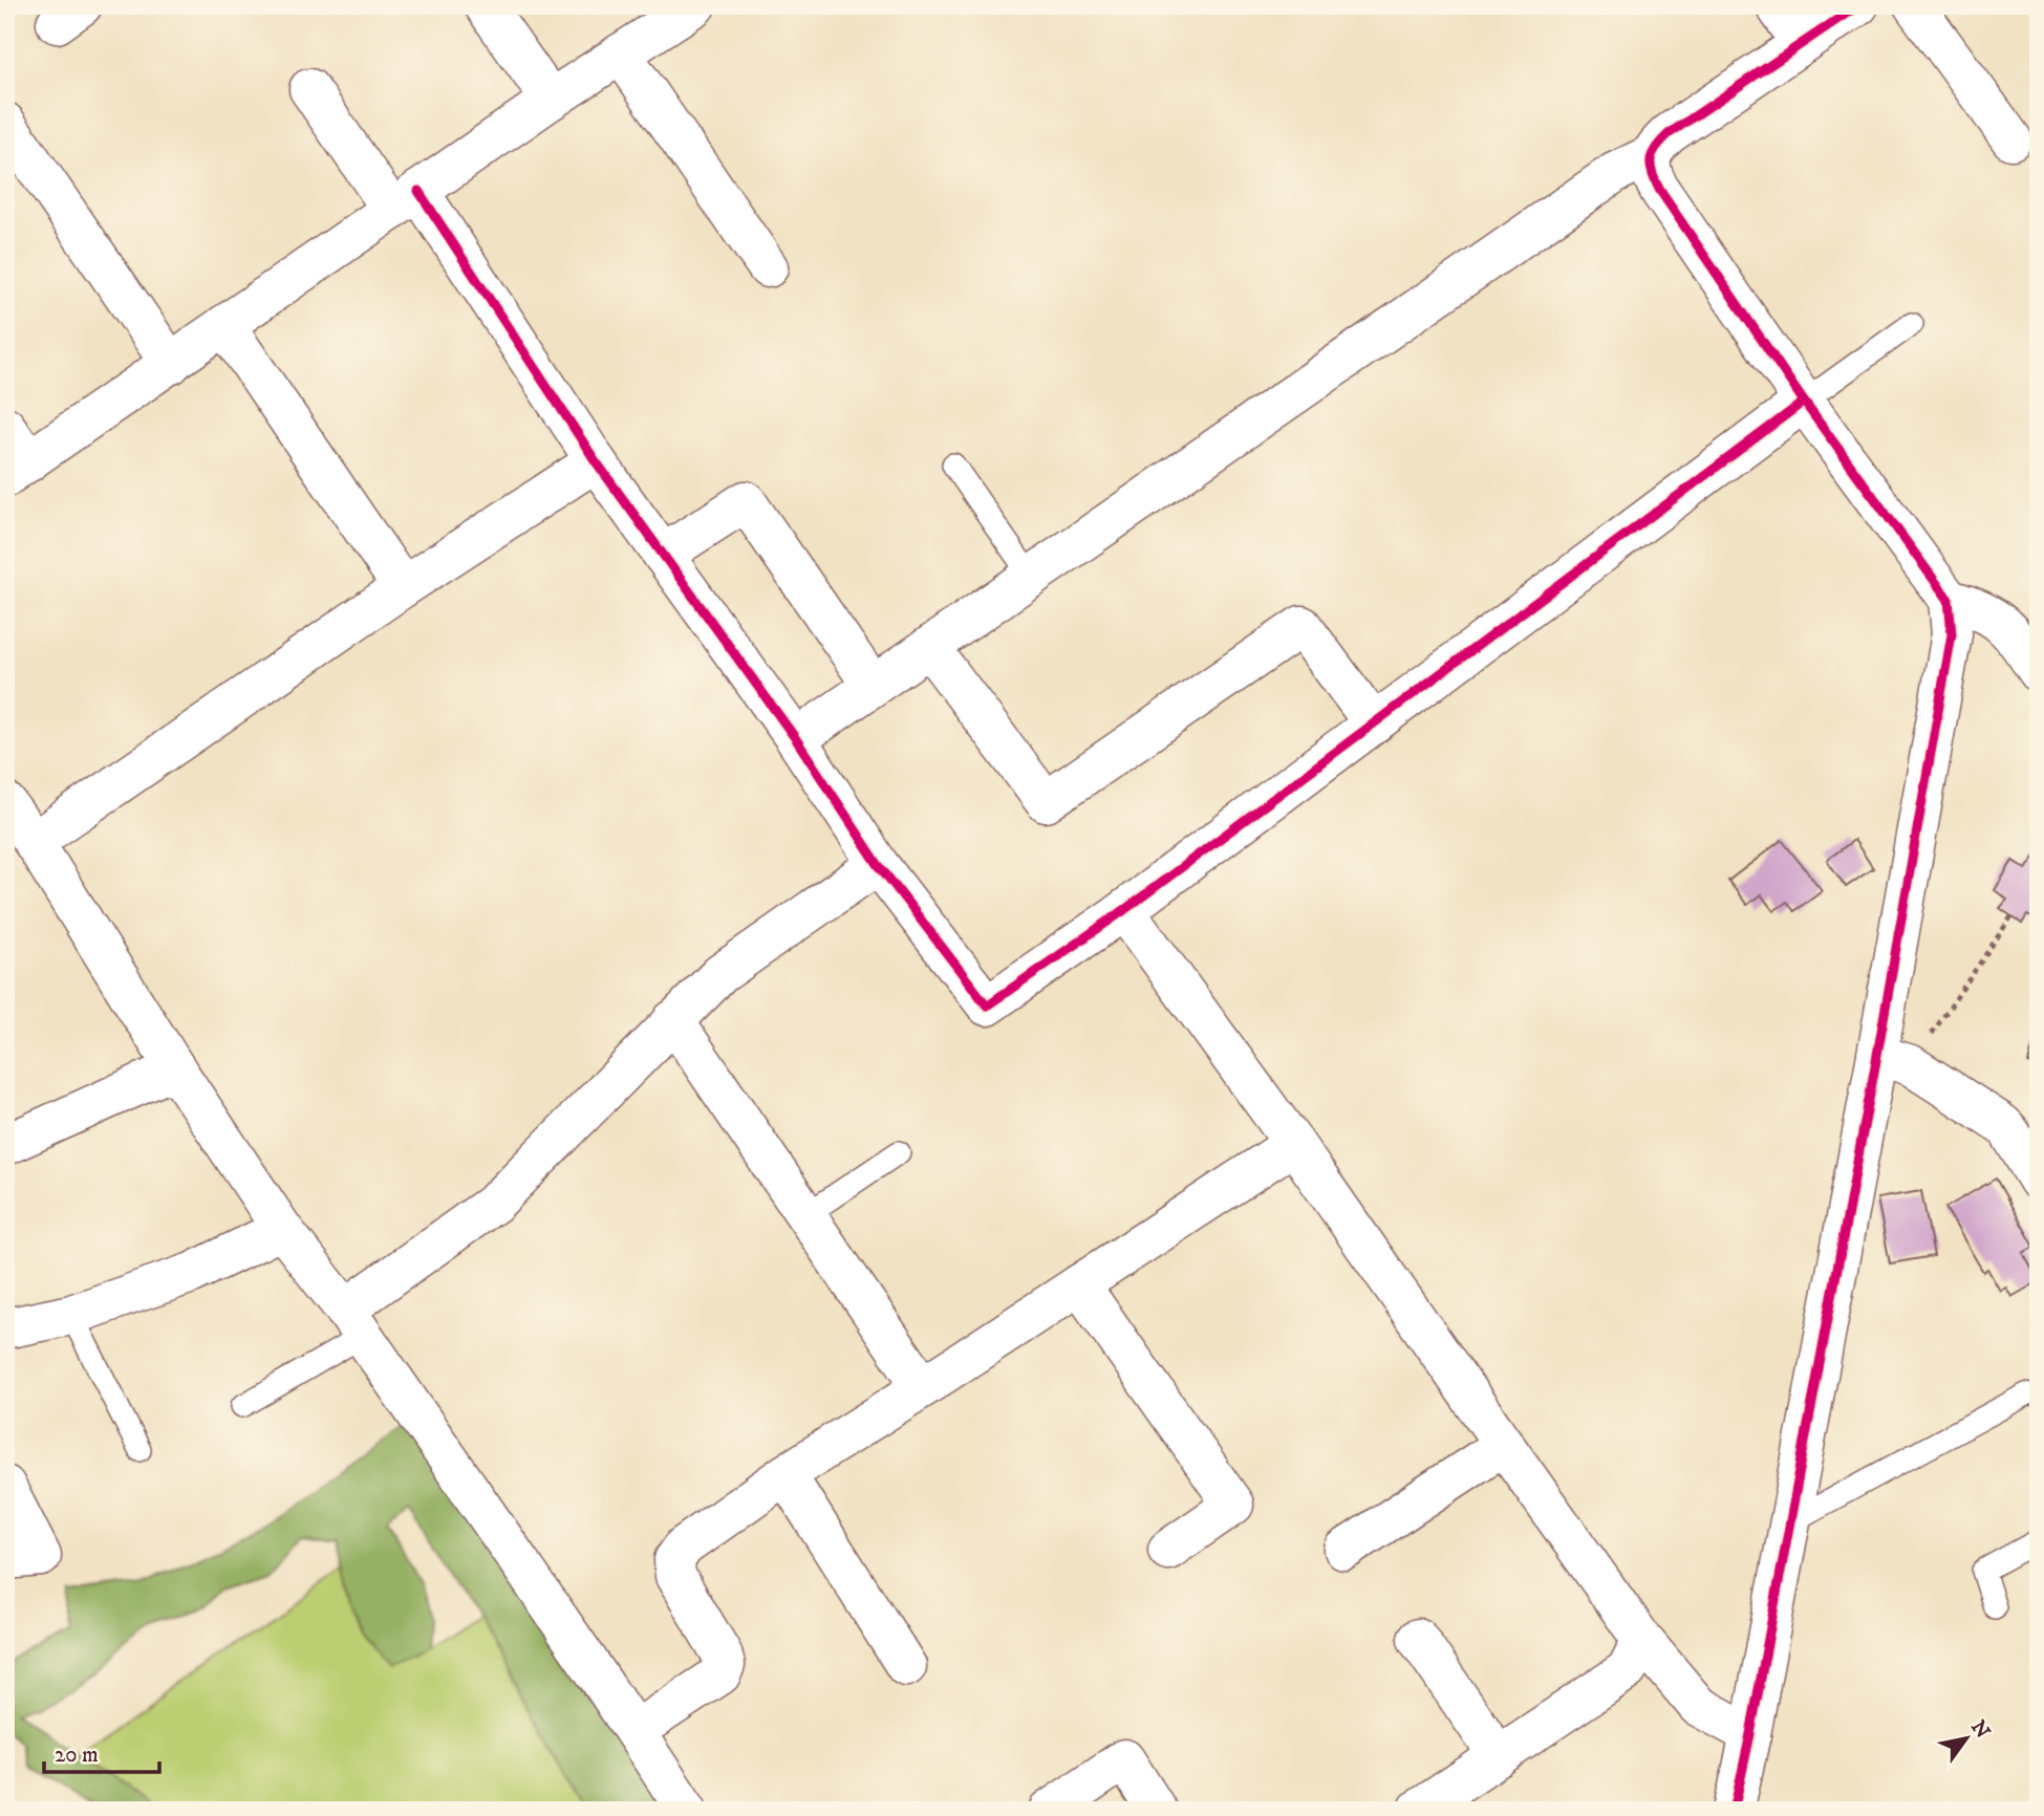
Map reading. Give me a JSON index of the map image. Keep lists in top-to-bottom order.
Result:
{
  "scale_bar": "20 m",
  "north": "top right"
}
